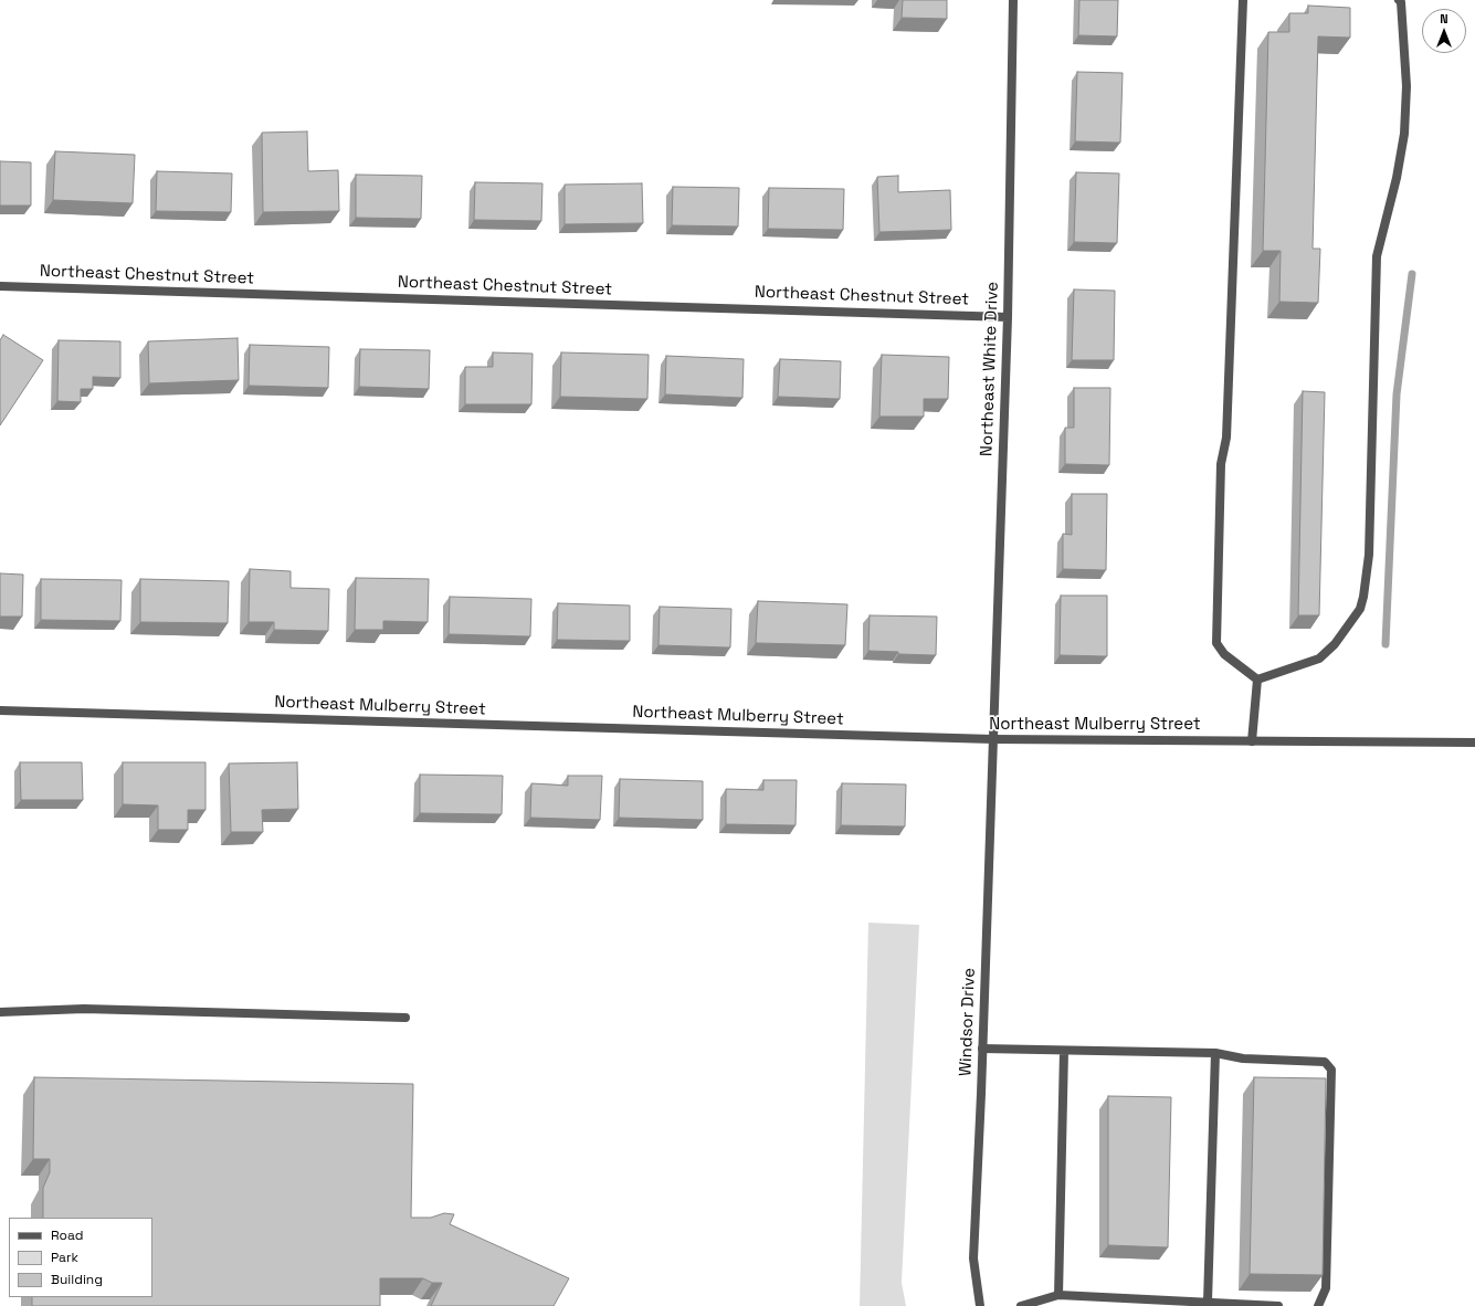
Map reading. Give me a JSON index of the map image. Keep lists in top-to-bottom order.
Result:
{
  "streets": {
    "street": [
      "Northeast Chestnut Street",
      "Northeast White Drive",
      "Northeast Mulberry Street",
      "Windsor Drive"
    ]
  },
  "crossings": [
    ["Northeast Chestnut Street", "Northeast White Drive"],
    ["Northeast White Drive", "Northeast Mulberry Street"],
    ["Northeast White Drive", "Windsor Drive"],
    ["Northeast Mulberry Street", "Windsor Drive"]
  ],
  "legend": ["Road", "Park", "Building"],
  "north": "top"
}
